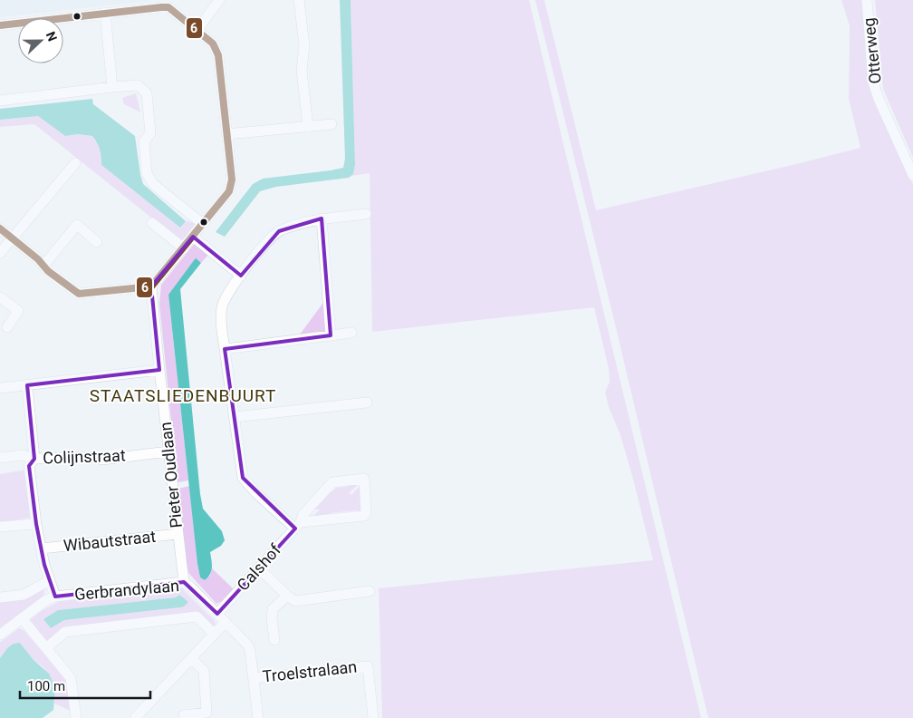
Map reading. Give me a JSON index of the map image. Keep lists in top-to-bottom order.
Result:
{
  "streets": {
    "street": [
      "Otterweg",
      "Colijnstraat",
      "Pieter Oudlaan",
      "Wibautstraat",
      "Calshof",
      "Gerbrandylaan",
      "Troelstralaan"
    ]
  },
  "crossings": [
    ["Colijnstraat", "Pieter Oudlaan"],
    ["Pieter Oudlaan", "Wibautstraat"],
    ["Pieter Oudlaan", "Gerbrandylaan"],
    ["Calshof", "Gerbrandylaan"],
    ["Gerbrandylaan", "Troelstralaan"]
  ],
  "districts": ["STAATSLIEDENBUURT"],
  "lines": ["transit line 6"],
  "scale_bar": "100 m",
  "north": "right"
}
